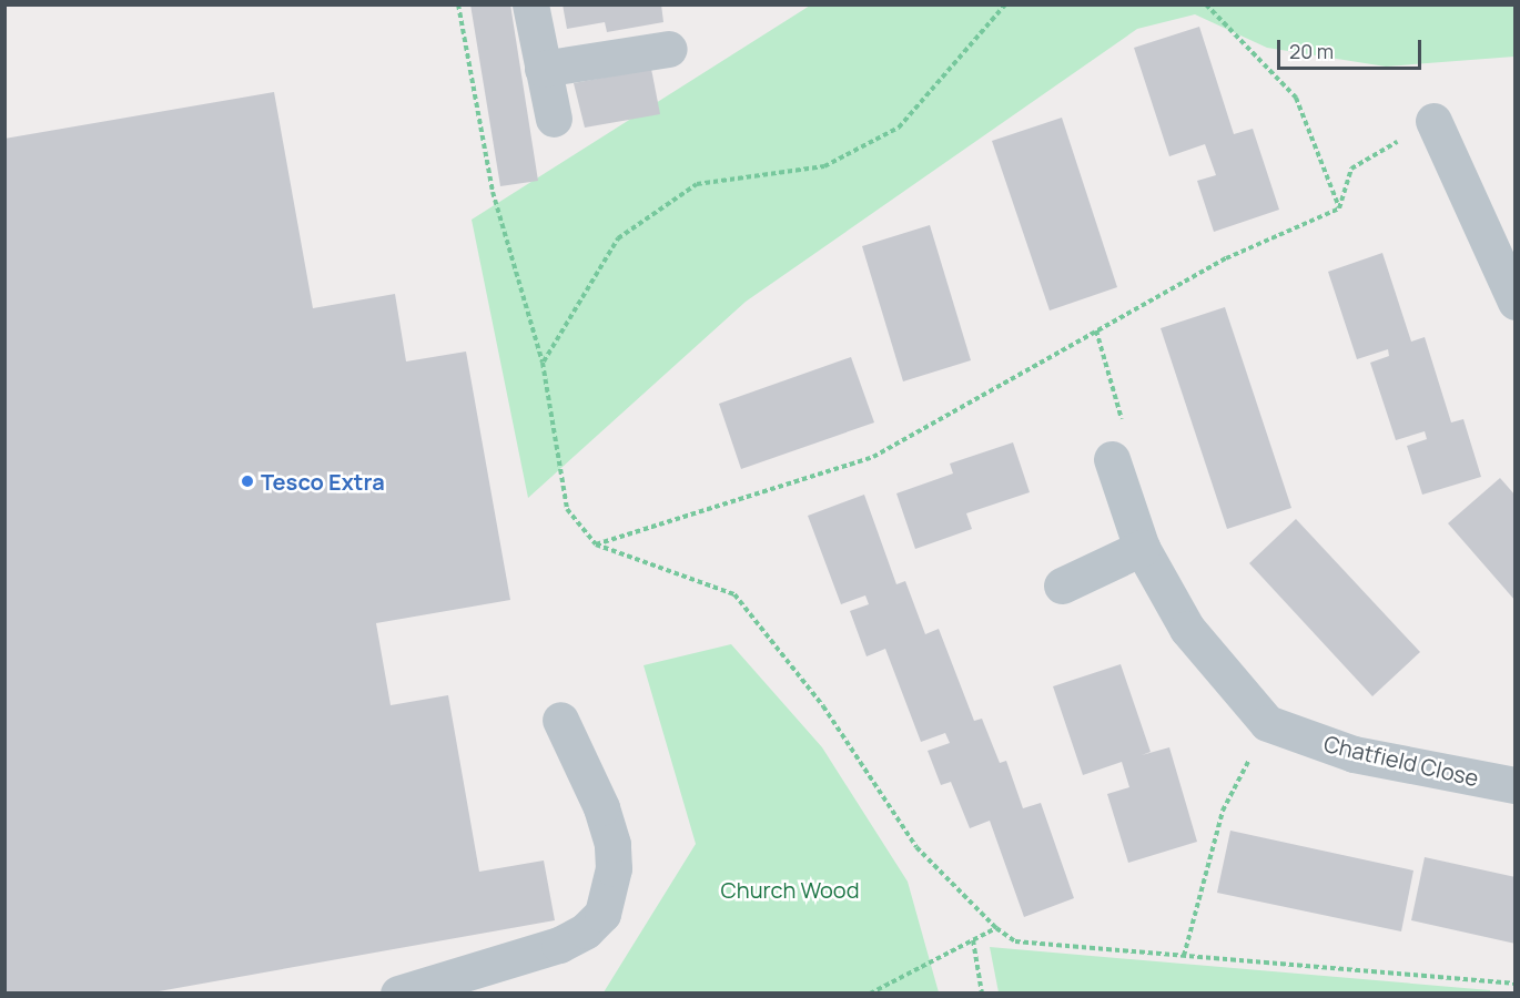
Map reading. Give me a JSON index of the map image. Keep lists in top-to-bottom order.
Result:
{
  "streets": {
    "street": ["Chatfield Close"]
  },
  "parks": ["Church Wood"],
  "places": ["Tesco Extra"],
  "scale_bar": "20 m"
}
